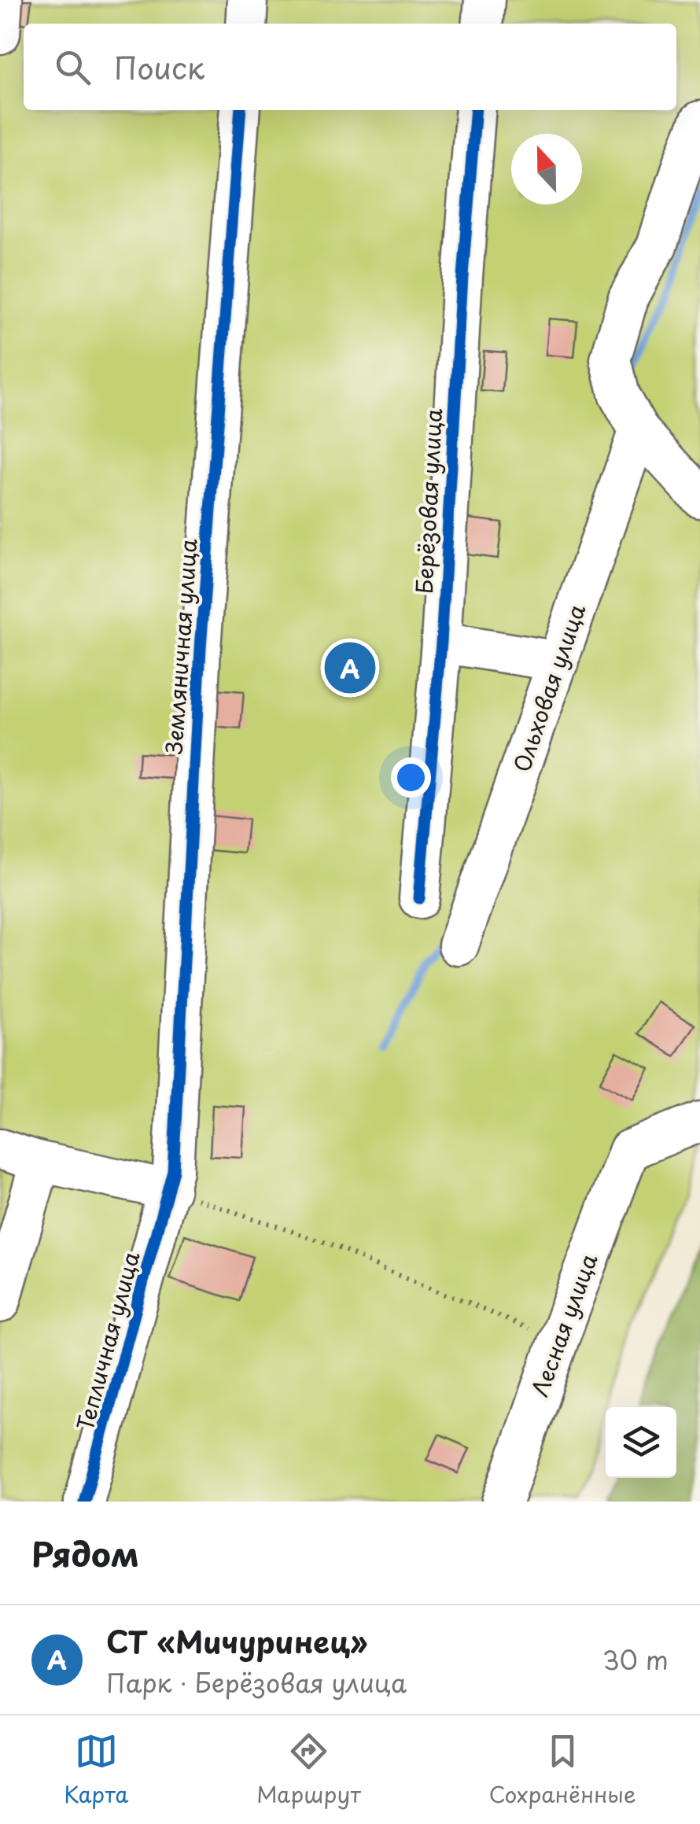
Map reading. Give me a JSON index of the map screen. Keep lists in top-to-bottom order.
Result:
{
  "streets": {
    "street": [
      "Берёзовая улица",
      "Земляничная улица",
      "Ольховая улица",
      "Лесная улица",
      "Тепличная улица"
    ]
  },
  "crossings": [
    ["Земляничная улица", "Тепличная улица"]
  ],
  "north": "top",
  "page": {
    "search": "Поиск",
    "pins": "A",
    "heading": "Рядом",
    "list": [
      {
        "mark": "A",
        "name": "СТ «Мичуринец»",
        "note": "Парк · Берёзовая улица",
        "value": "30 m"
      }
    ],
    "nav": ["Карта", "Маршрут", "Сохранённые"]
  }
}
